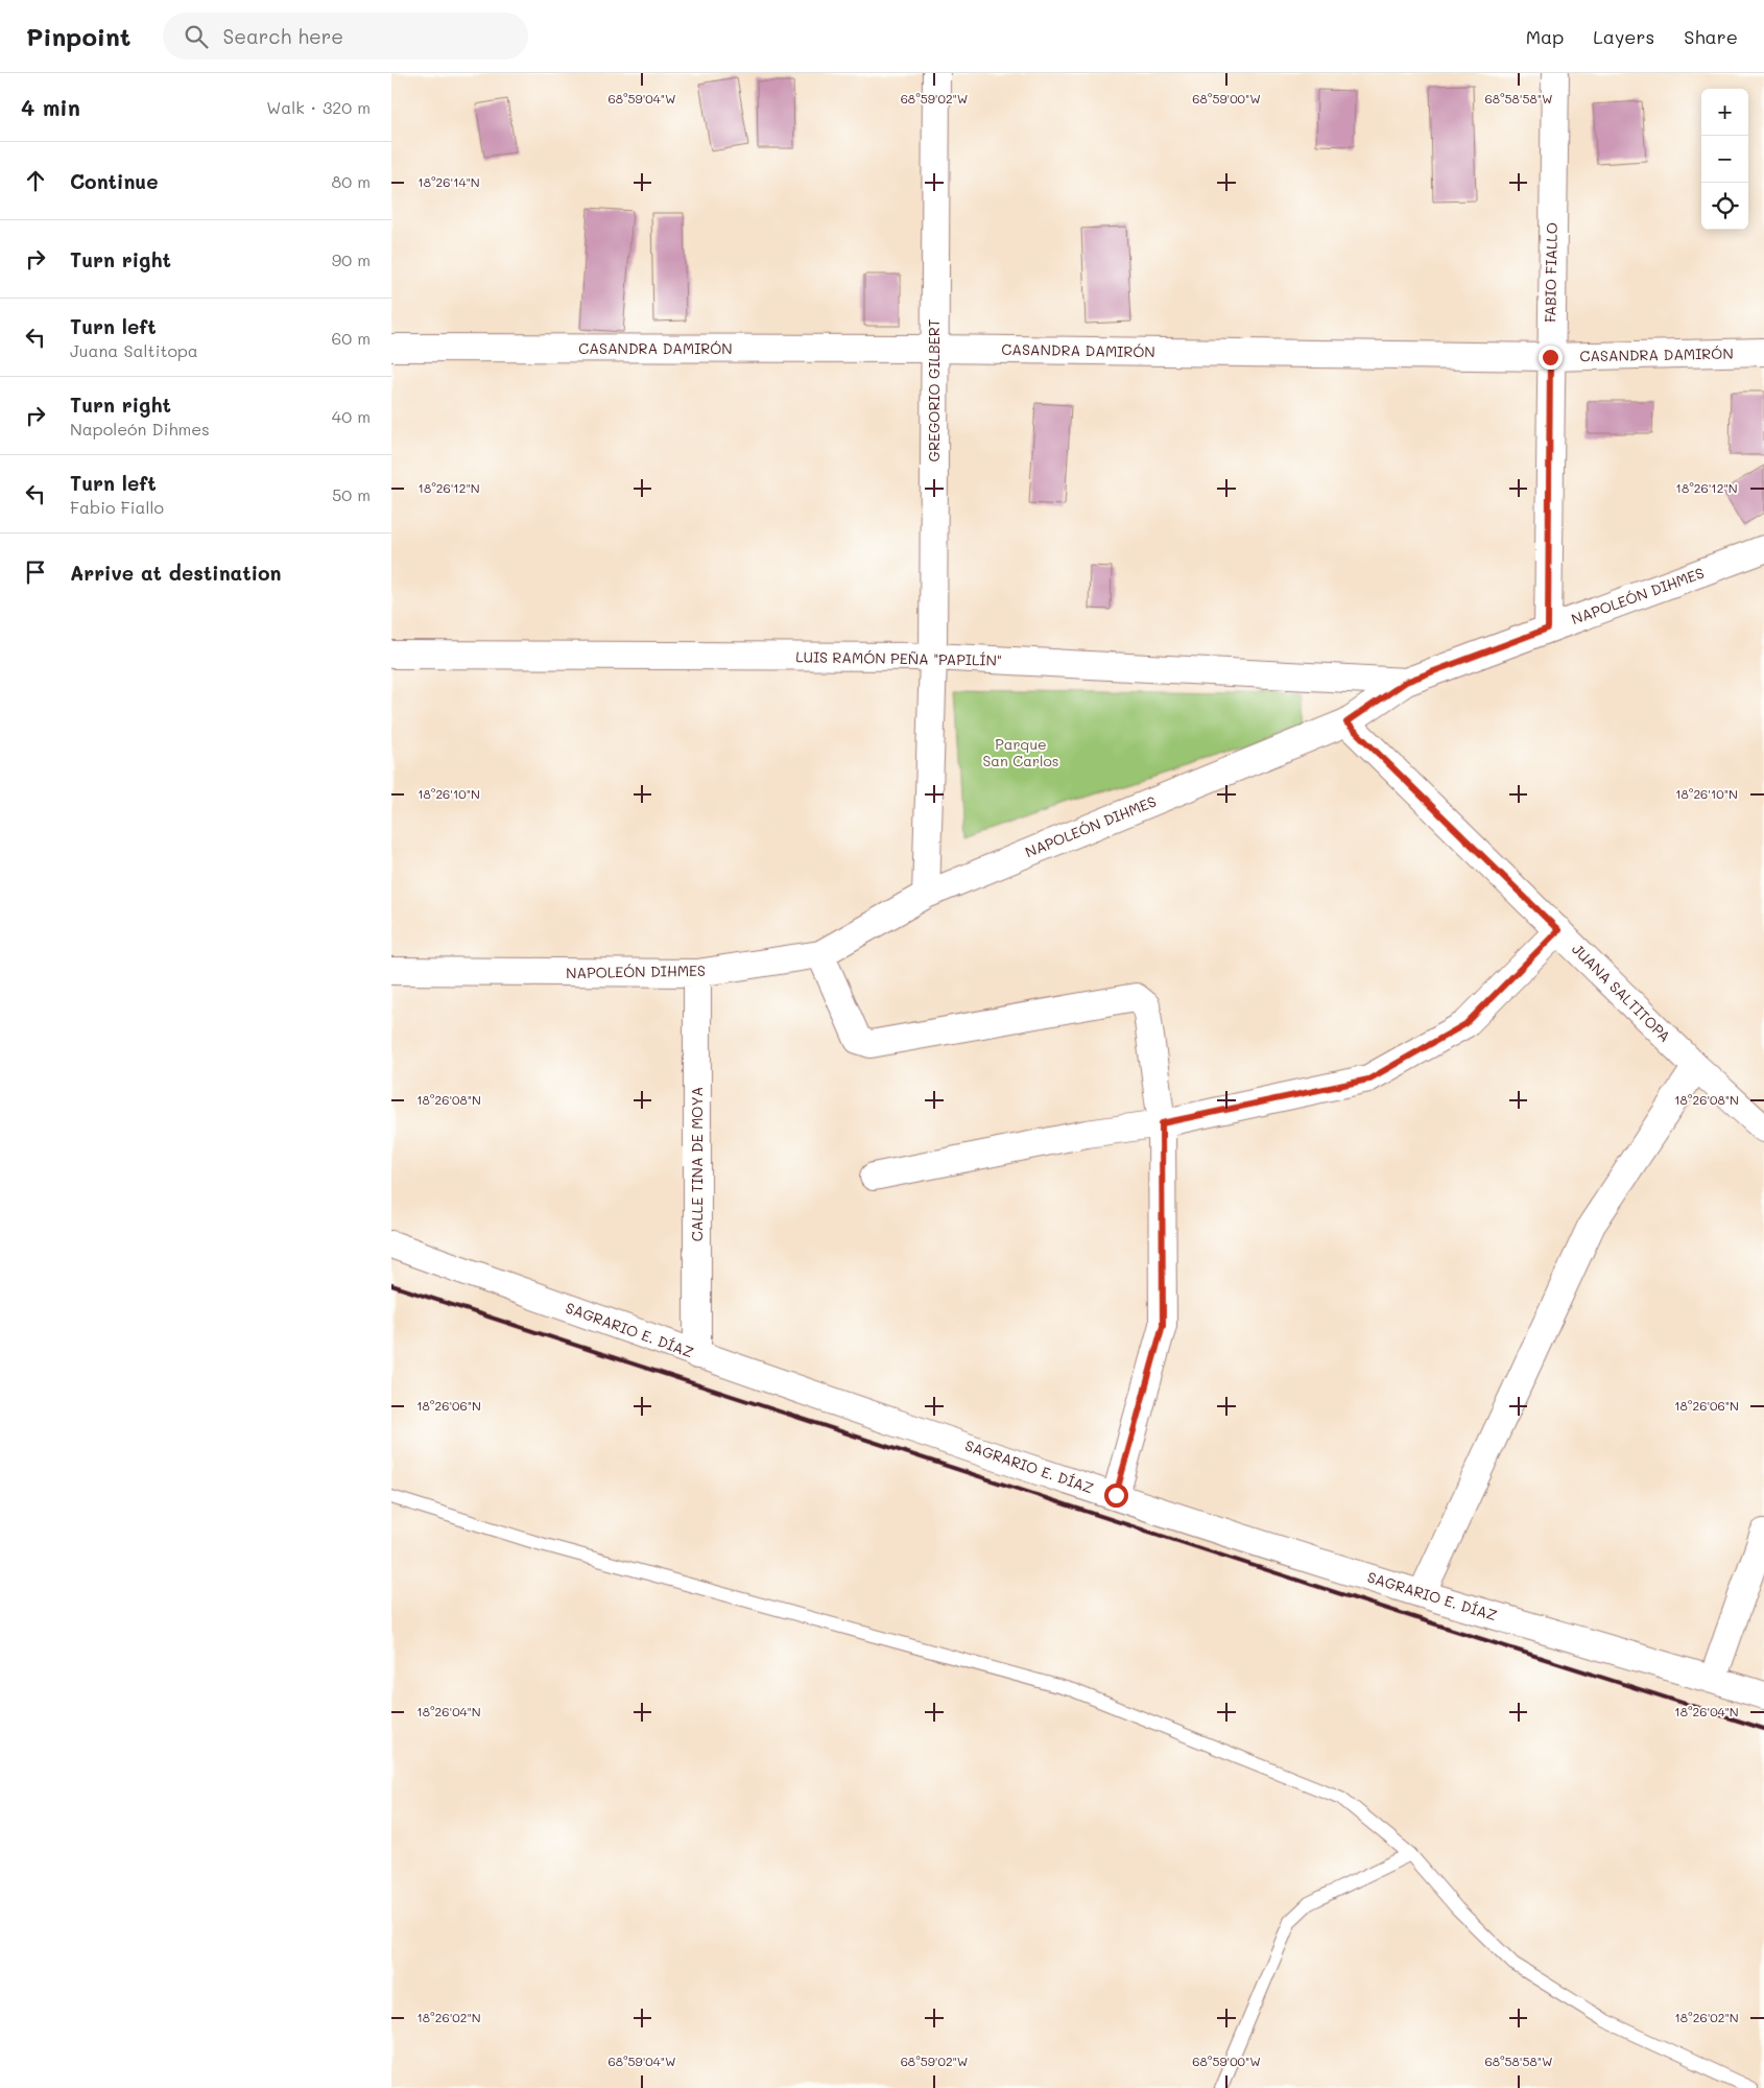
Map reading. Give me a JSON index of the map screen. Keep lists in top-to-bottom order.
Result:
{
  "streets": {
    "street": [
      "FABIO FIALLO",
      "CASANDRA DAMIRÓN",
      "GREGORIO GILBERT",
      "NAPOLEÓN DIHMES",
      "LUIS RAMÓN PEÑA \"PAPILÍN\"",
      "JUANA SALTITOPA",
      "CALLE TINA DE MOYA",
      "SAGRARIO E. DÍAZ"
    ]
  },
  "crossings": [
    ["FABIO FIALLO", "CASANDRA DAMIRÓN"],
    ["FABIO FIALLO", "NAPOLEÓN DIHMES"],
    ["CASANDRA DAMIRÓN", "GREGORIO GILBERT"],
    ["GREGORIO GILBERT", "NAPOLEÓN DIHMES"],
    ["GREGORIO GILBERT", "LUIS RAMÓN PEÑA \"PAPILÍN\""],
    ["NAPOLEÓN DIHMES", "LUIS RAMÓN PEÑA \"PAPILÍN\""],
    ["NAPOLEÓN DIHMES", "JUANA SALTITOPA"],
    ["NAPOLEÓN DIHMES", "CALLE TINA DE MOYA"],
    ["CALLE TINA DE MOYA", "SAGRARIO E. DÍAZ"]
  ],
  "parks": ["Parque San Carlos"],
  "page": {
    "header": "Pinpoint",
    "search": "Search here",
    "nav": ["Map", "Layers", "Share"],
    "heading": ["4 min", "Walk · 320 m"],
    "map_buttons": ["+", "−"],
    "list": [
      ["Continue", "80 m"],
      ["Turn right", "90 m"],
      ["Turn left", "Juana Saltitopa", "60 m"],
      ["Turn right", "Napoleón Dihmes", "40 m"],
      ["Turn left", "Fabio Fiallo", "50 m"],
      "Arrive at destination"
    ]
  },
  "coordinates": [
    "68°59'04\"W",
    "68°59'02\"W",
    "68°59'00\"W",
    "68°58'58\"W",
    "18°26'14\"N",
    "18°26'12\"N",
    "18°26'10\"N",
    "18°26'08\"N",
    "18°26'06\"N",
    "18°26'04\"N",
    "18°26'02\"N"
  ]
}
